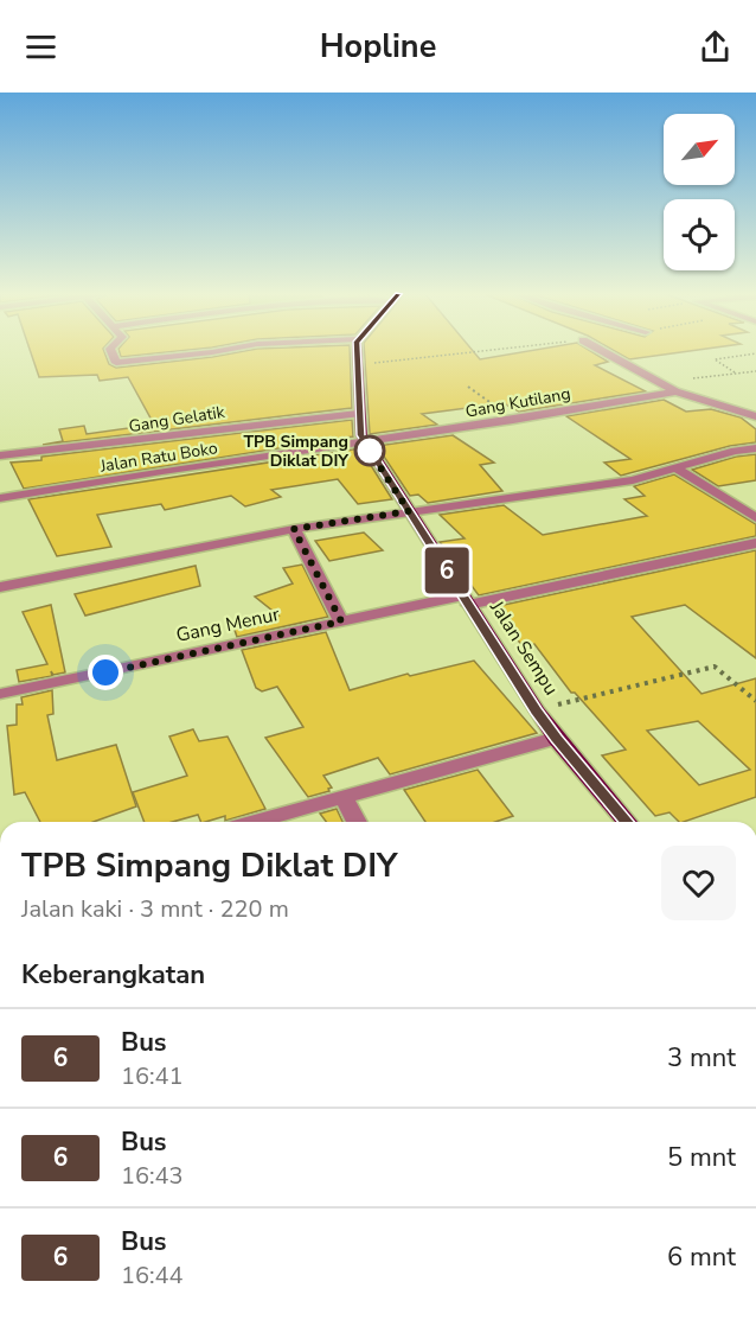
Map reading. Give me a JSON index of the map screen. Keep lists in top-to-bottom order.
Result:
{
  "streets": {
    "main road": ["Jalan Sempu"],
    "street": [
      "Gang Kutilang",
      "Gang Gelatik",
      "Jalan Ratu Boko",
      "Gang Menur"
    ]
  },
  "crossings": [
    ["Gang Kutilang", "Jalan Ratu Boko"],
    ["Gang Kutilang", "Jalan Sempu"],
    ["Gang Gelatik", "Jalan Sempu"],
    ["Jalan Ratu Boko", "Jalan Sempu"],
    ["Gang Menur", "Jalan Sempu"]
  ],
  "places": ["TPB Simpang Diklat DIY"],
  "lines": ["bus line 6"],
  "north": "top right",
  "page": {
    "header": "Hopline",
    "on_map": "6",
    "heading": [
      ["TPB Simpang Diklat DIY", "Jalan kaki · 3 mnt · 220 m"],
      "Keberangkatan"
    ],
    "list": [
      {
        "mark": "6",
        "name": "Bus",
        "note": "16:41",
        "value": "3 mnt"
      },
      {
        "mark": "6",
        "name": "Bus",
        "note": "16:43",
        "value": "5 mnt"
      },
      {
        "mark": "6",
        "name": "Bus",
        "note": "16:44",
        "value": "6 mnt"
      }
    ]
  }
}
